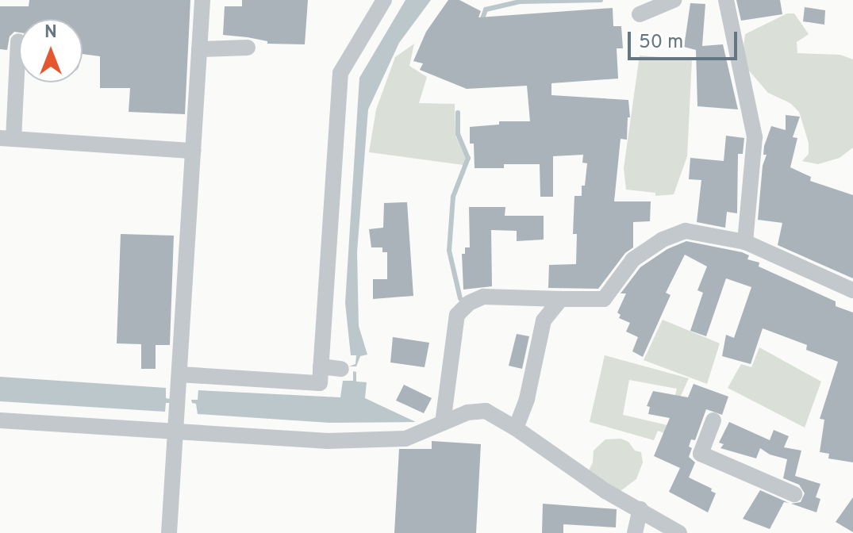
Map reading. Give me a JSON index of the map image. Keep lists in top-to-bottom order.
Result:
{
  "scale_bar": "50 m",
  "north": "top"
}
